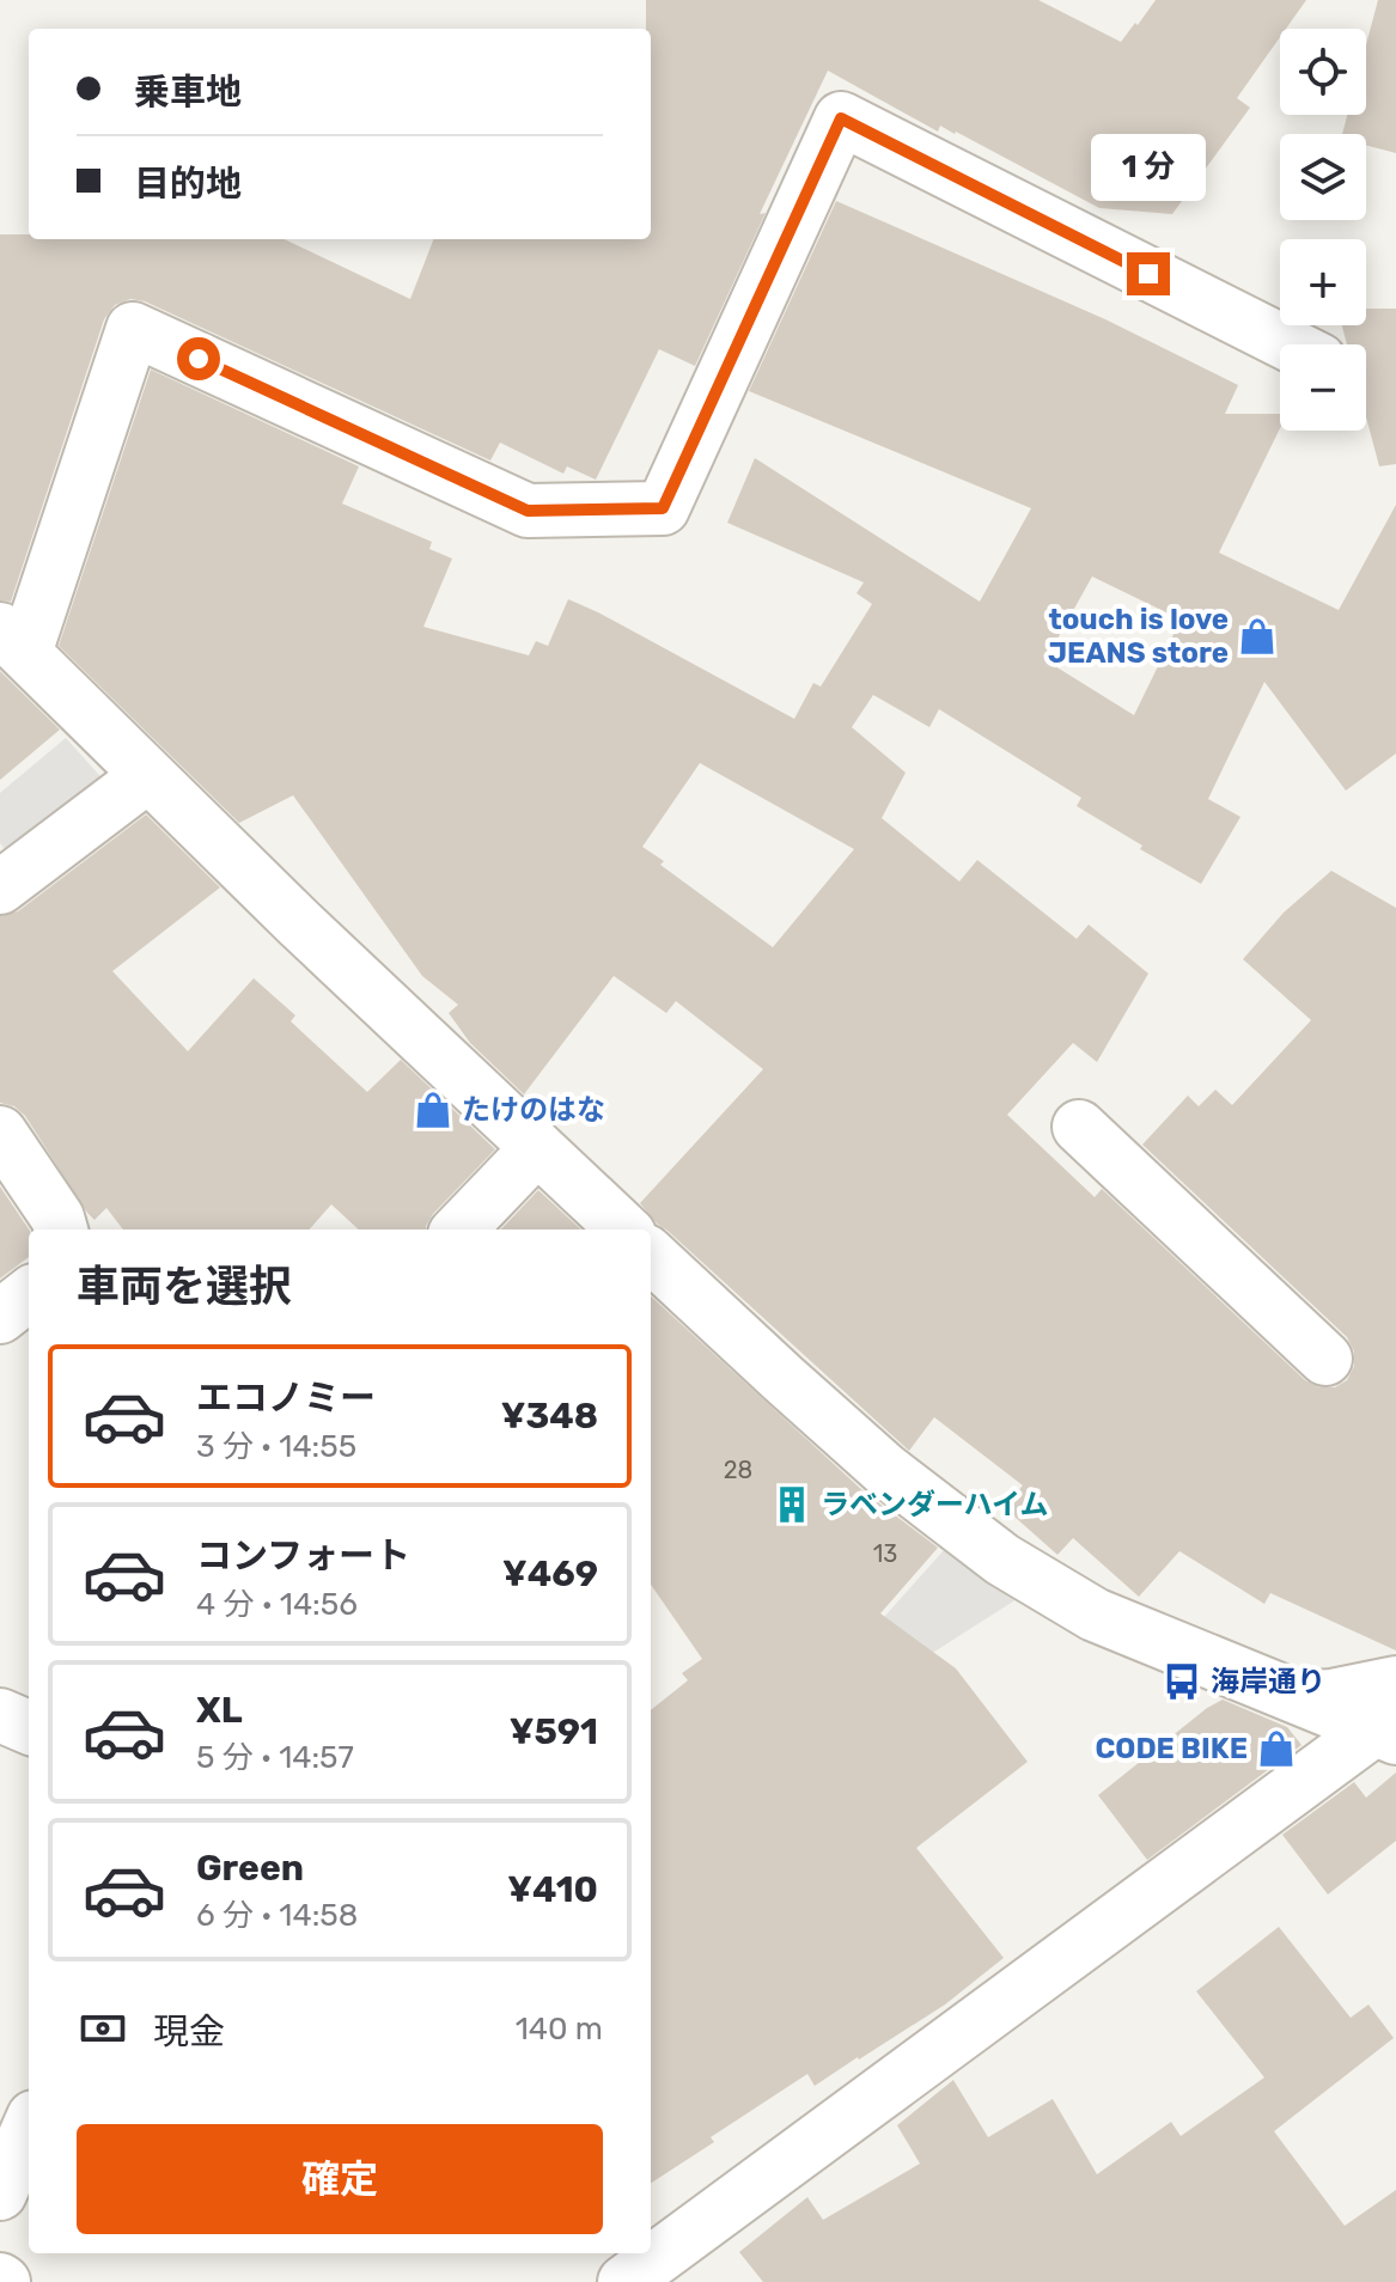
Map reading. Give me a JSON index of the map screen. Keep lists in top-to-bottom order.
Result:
{
  "places": {
    "shop": ["touch is love JEANS store", "たけのはな", "CODE BIKE"],
    "building": ["ラベンダーハイム"],
    "bus stop": ["海岸通り"]
  },
  "house_numbers": ["28", "13"],
  "page": {
    "map_buttons": ["+", "−"],
    "banner": ["乗車地", "目的地"],
    "bubble": "1 分",
    "heading": "車両を選択",
    "list": [
      {
        "name": "エコノミー",
        "note": "3 分 · 14:55",
        "value": "¥348"
      },
      {
        "name": "コンフォート",
        "note": "4 分 · 14:56",
        "value": "¥469"
      },
      {
        "name": "XL",
        "note": "5 分 · 14:57",
        "value": "¥591"
      },
      {
        "name": "Green",
        "note": "6 分 · 14:58",
        "value": "¥410"
      }
    ],
    "pay": ["現金", "140 m"],
    "buttons": "確定"
  }
}
